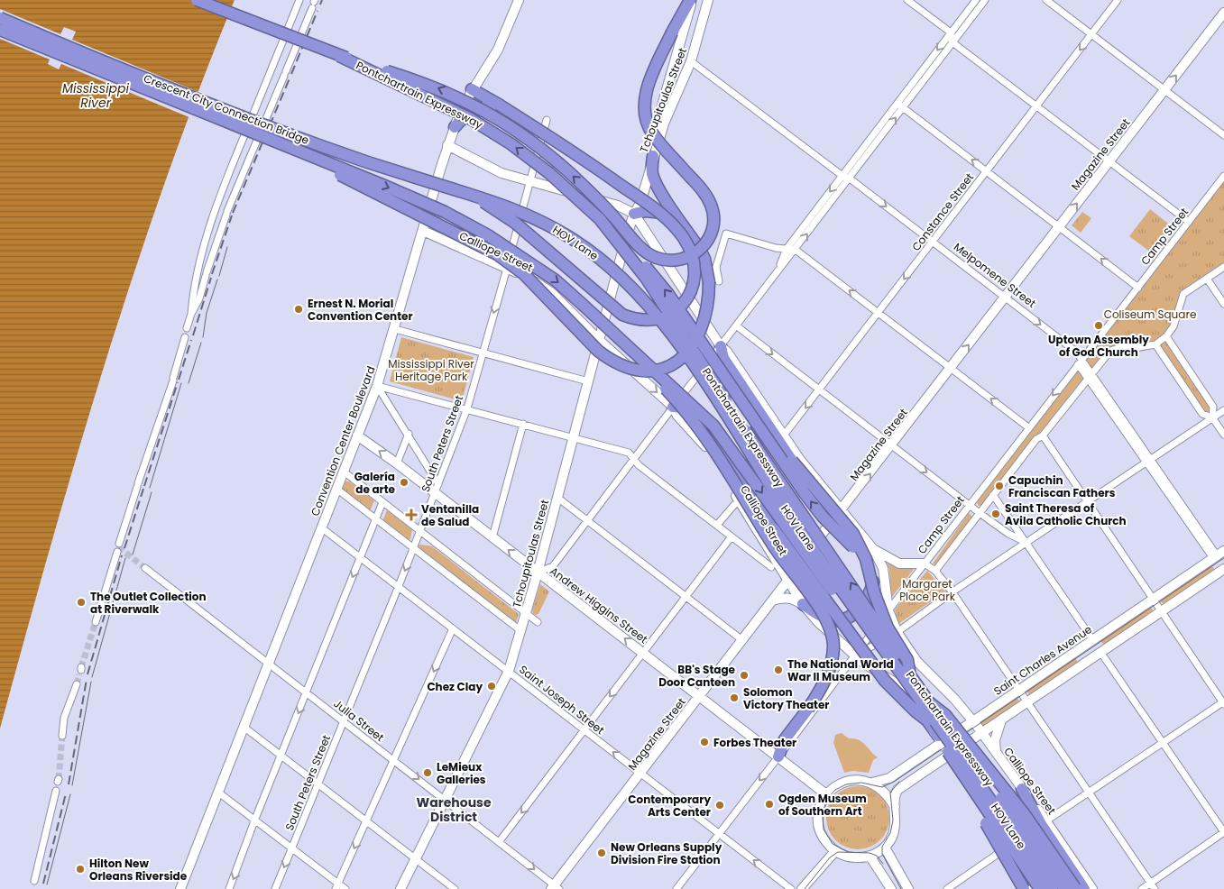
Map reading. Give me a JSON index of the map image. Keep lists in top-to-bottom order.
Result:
{
  "streets": {
    "highway": ["Pontchartrain Expressway", "Crescent City Connection Bridge", "HOV Lane"],
    "street": [
      "Tchoupitoulas Street",
      "Magazine Street",
      "Constance Street",
      "Camp Street",
      "Calliope Street",
      "Melpomene Street",
      "Convention Center Boulevard",
      "South Peters Street",
      "Andrew Higgins Street",
      "Saint Charles Avenue",
      "Saint Joseph Street",
      "Julia Street"
    ]
  },
  "crossings": [
    ["Tchoupitoulas Street", "Calliope Street"],
    ["Tchoupitoulas Street", "Melpomene Street"],
    ["Tchoupitoulas Street", "Andrew Higgins Street"],
    ["Tchoupitoulas Street", "Saint Joseph Street"],
    ["Tchoupitoulas Street", "Julia Street"],
    ["Crescent City Connection Bridge", "HOV Lane"],
    ["Magazine Street", "Calliope Street"],
    ["Magazine Street", "Melpomene Street"],
    ["Magazine Street", "Andrew Higgins Street"],
    ["Magazine Street", "Saint Joseph Street"],
    ["Magazine Street", "Julia Street"],
    ["Constance Street", "Calliope Street"],
    ["Constance Street", "Melpomene Street"],
    ["Camp Street", "Calliope Street"],
    ["Camp Street", "Melpomene Street"],
    ["Camp Street", "Andrew Higgins Street"],
    ["Camp Street", "Saint Joseph Street"],
    ["Calliope Street", "Convention Center Boulevard"],
    ["Calliope Street", "South Peters Street"],
    ["Calliope Street", "Saint Charles Avenue"],
    ["Melpomene Street", "Saint Charles Avenue"],
    ["Convention Center Boulevard", "Andrew Higgins Street"],
    ["Convention Center Boulevard", "Saint Joseph Street"],
    ["Convention Center Boulevard", "Julia Street"],
    ["South Peters Street", "Andrew Higgins Street"],
    ["South Peters Street", "Saint Joseph Street"],
    ["South Peters Street", "Julia Street"],
    ["Andrew Higgins Street", "Saint Charles Avenue"]
  ],
  "one_way": ["Constance Street"],
  "districts": ["Warehouse District"],
  "water": ["Mississippi River"],
  "parks": ["Coliseum Square", "Mississippi River Heritage Park", "Margaret Place Park"],
  "places": {
    "other": [
      "Ernest N. Morial Convention Center",
      "Uptown Assembly of God Church",
      "Galería de arte",
      "Capuchin Franciscan Fathers",
      "Saint Theresa of Avila Catholic Church",
      "The Outlet Collection at Riverwalk",
      "The National World War II Museum",
      "BB's Stage Door Canteen",
      "Chez Clay",
      "Solomon Victory Theater",
      "Forbes Theater",
      "LeMieux Galleries",
      "Ogden Museum of Southern Art",
      "Contemporary Arts Center",
      "New Orleans Supply Division Fire Station",
      "Hilton New Orleans Riverside"
    ],
    "health": ["Ventanilla de Salud"]
  }
}
